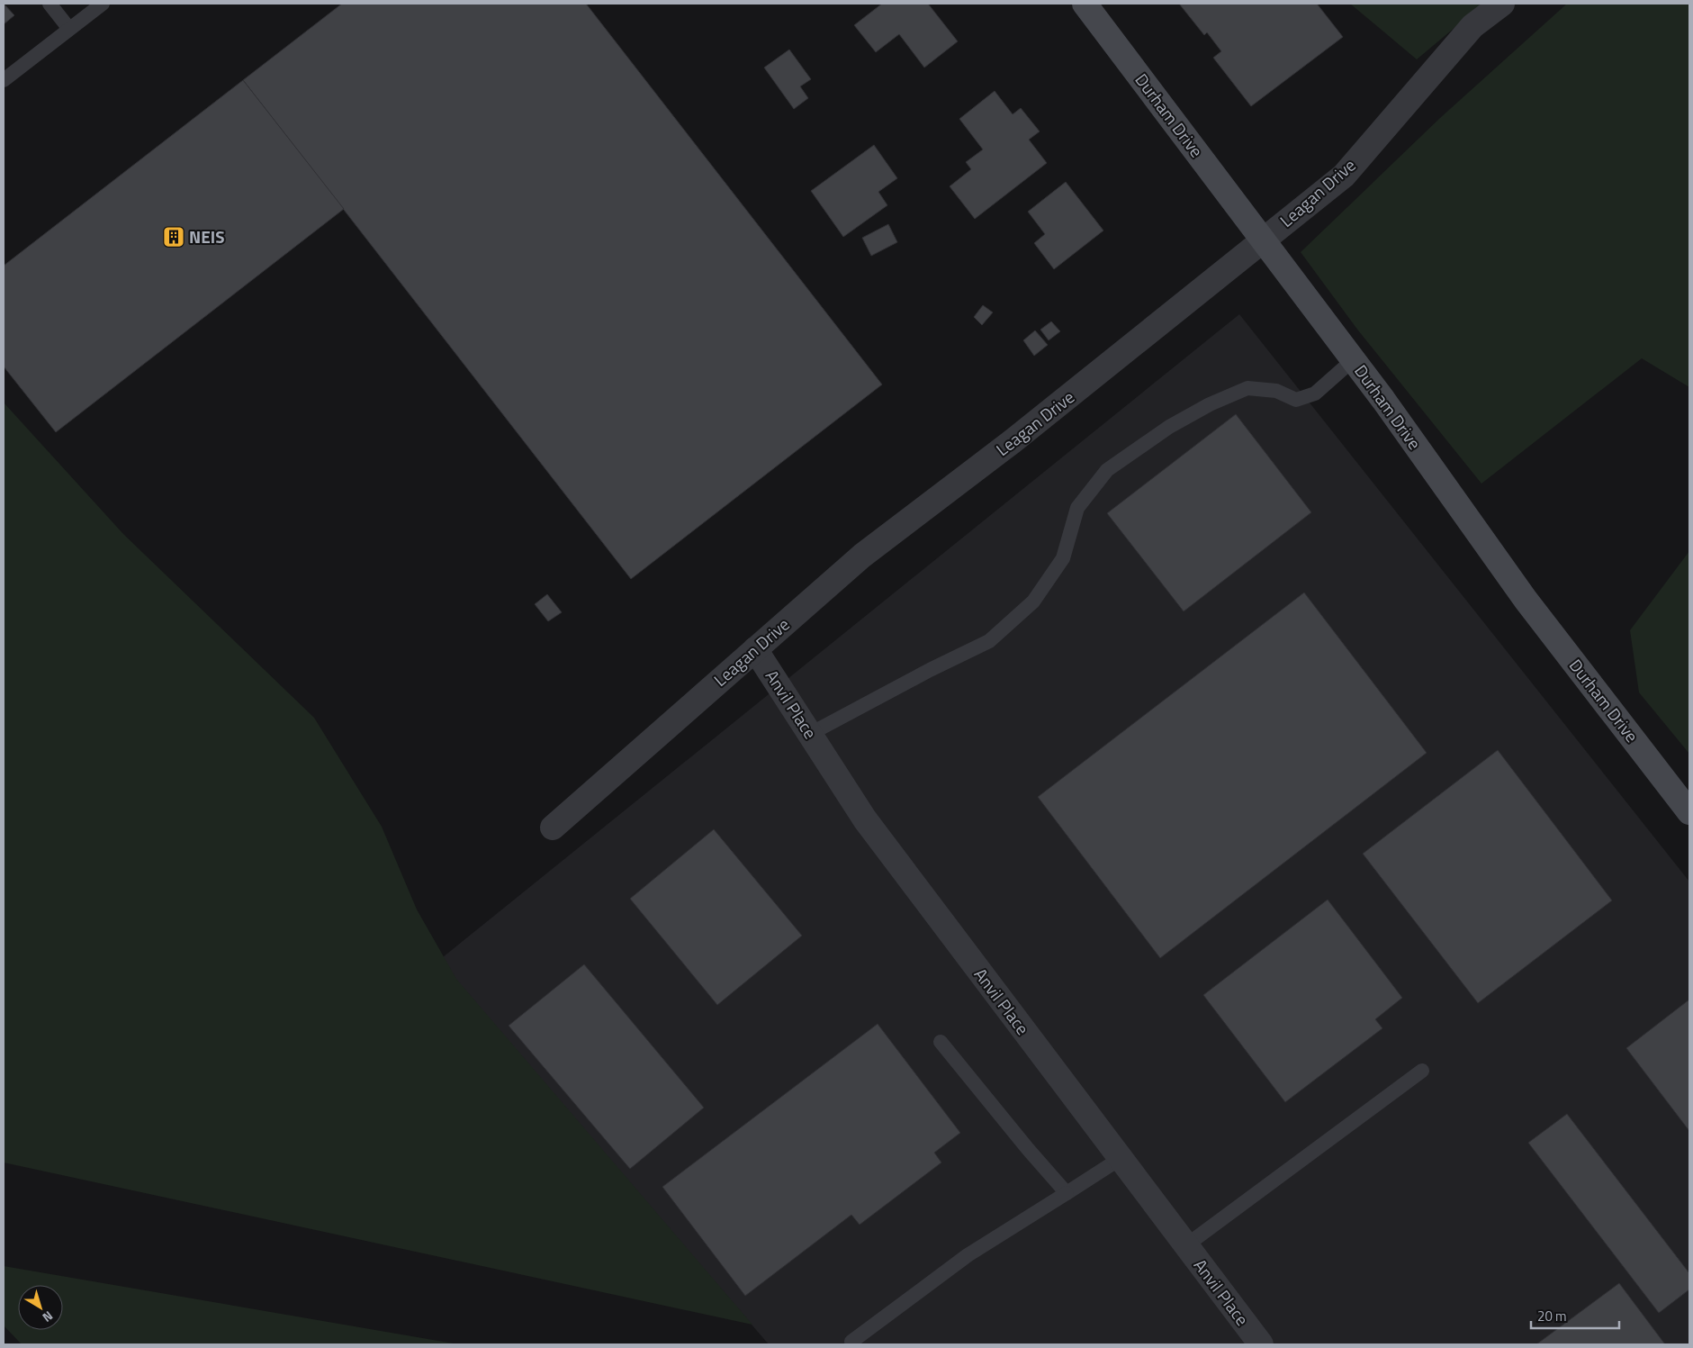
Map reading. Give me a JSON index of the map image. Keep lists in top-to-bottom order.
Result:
{
  "streets": {
    "street": ["Durham Drive", "Leagan Drive", "Anvil Place"]
  },
  "crossings": [
    ["Durham Drive", "Leagan Drive"],
    ["Leagan Drive", "Anvil Place"]
  ],
  "places": {
    "building": ["NEIS"]
  },
  "scale_bar": "20 m",
  "north": "bottom right"
}
